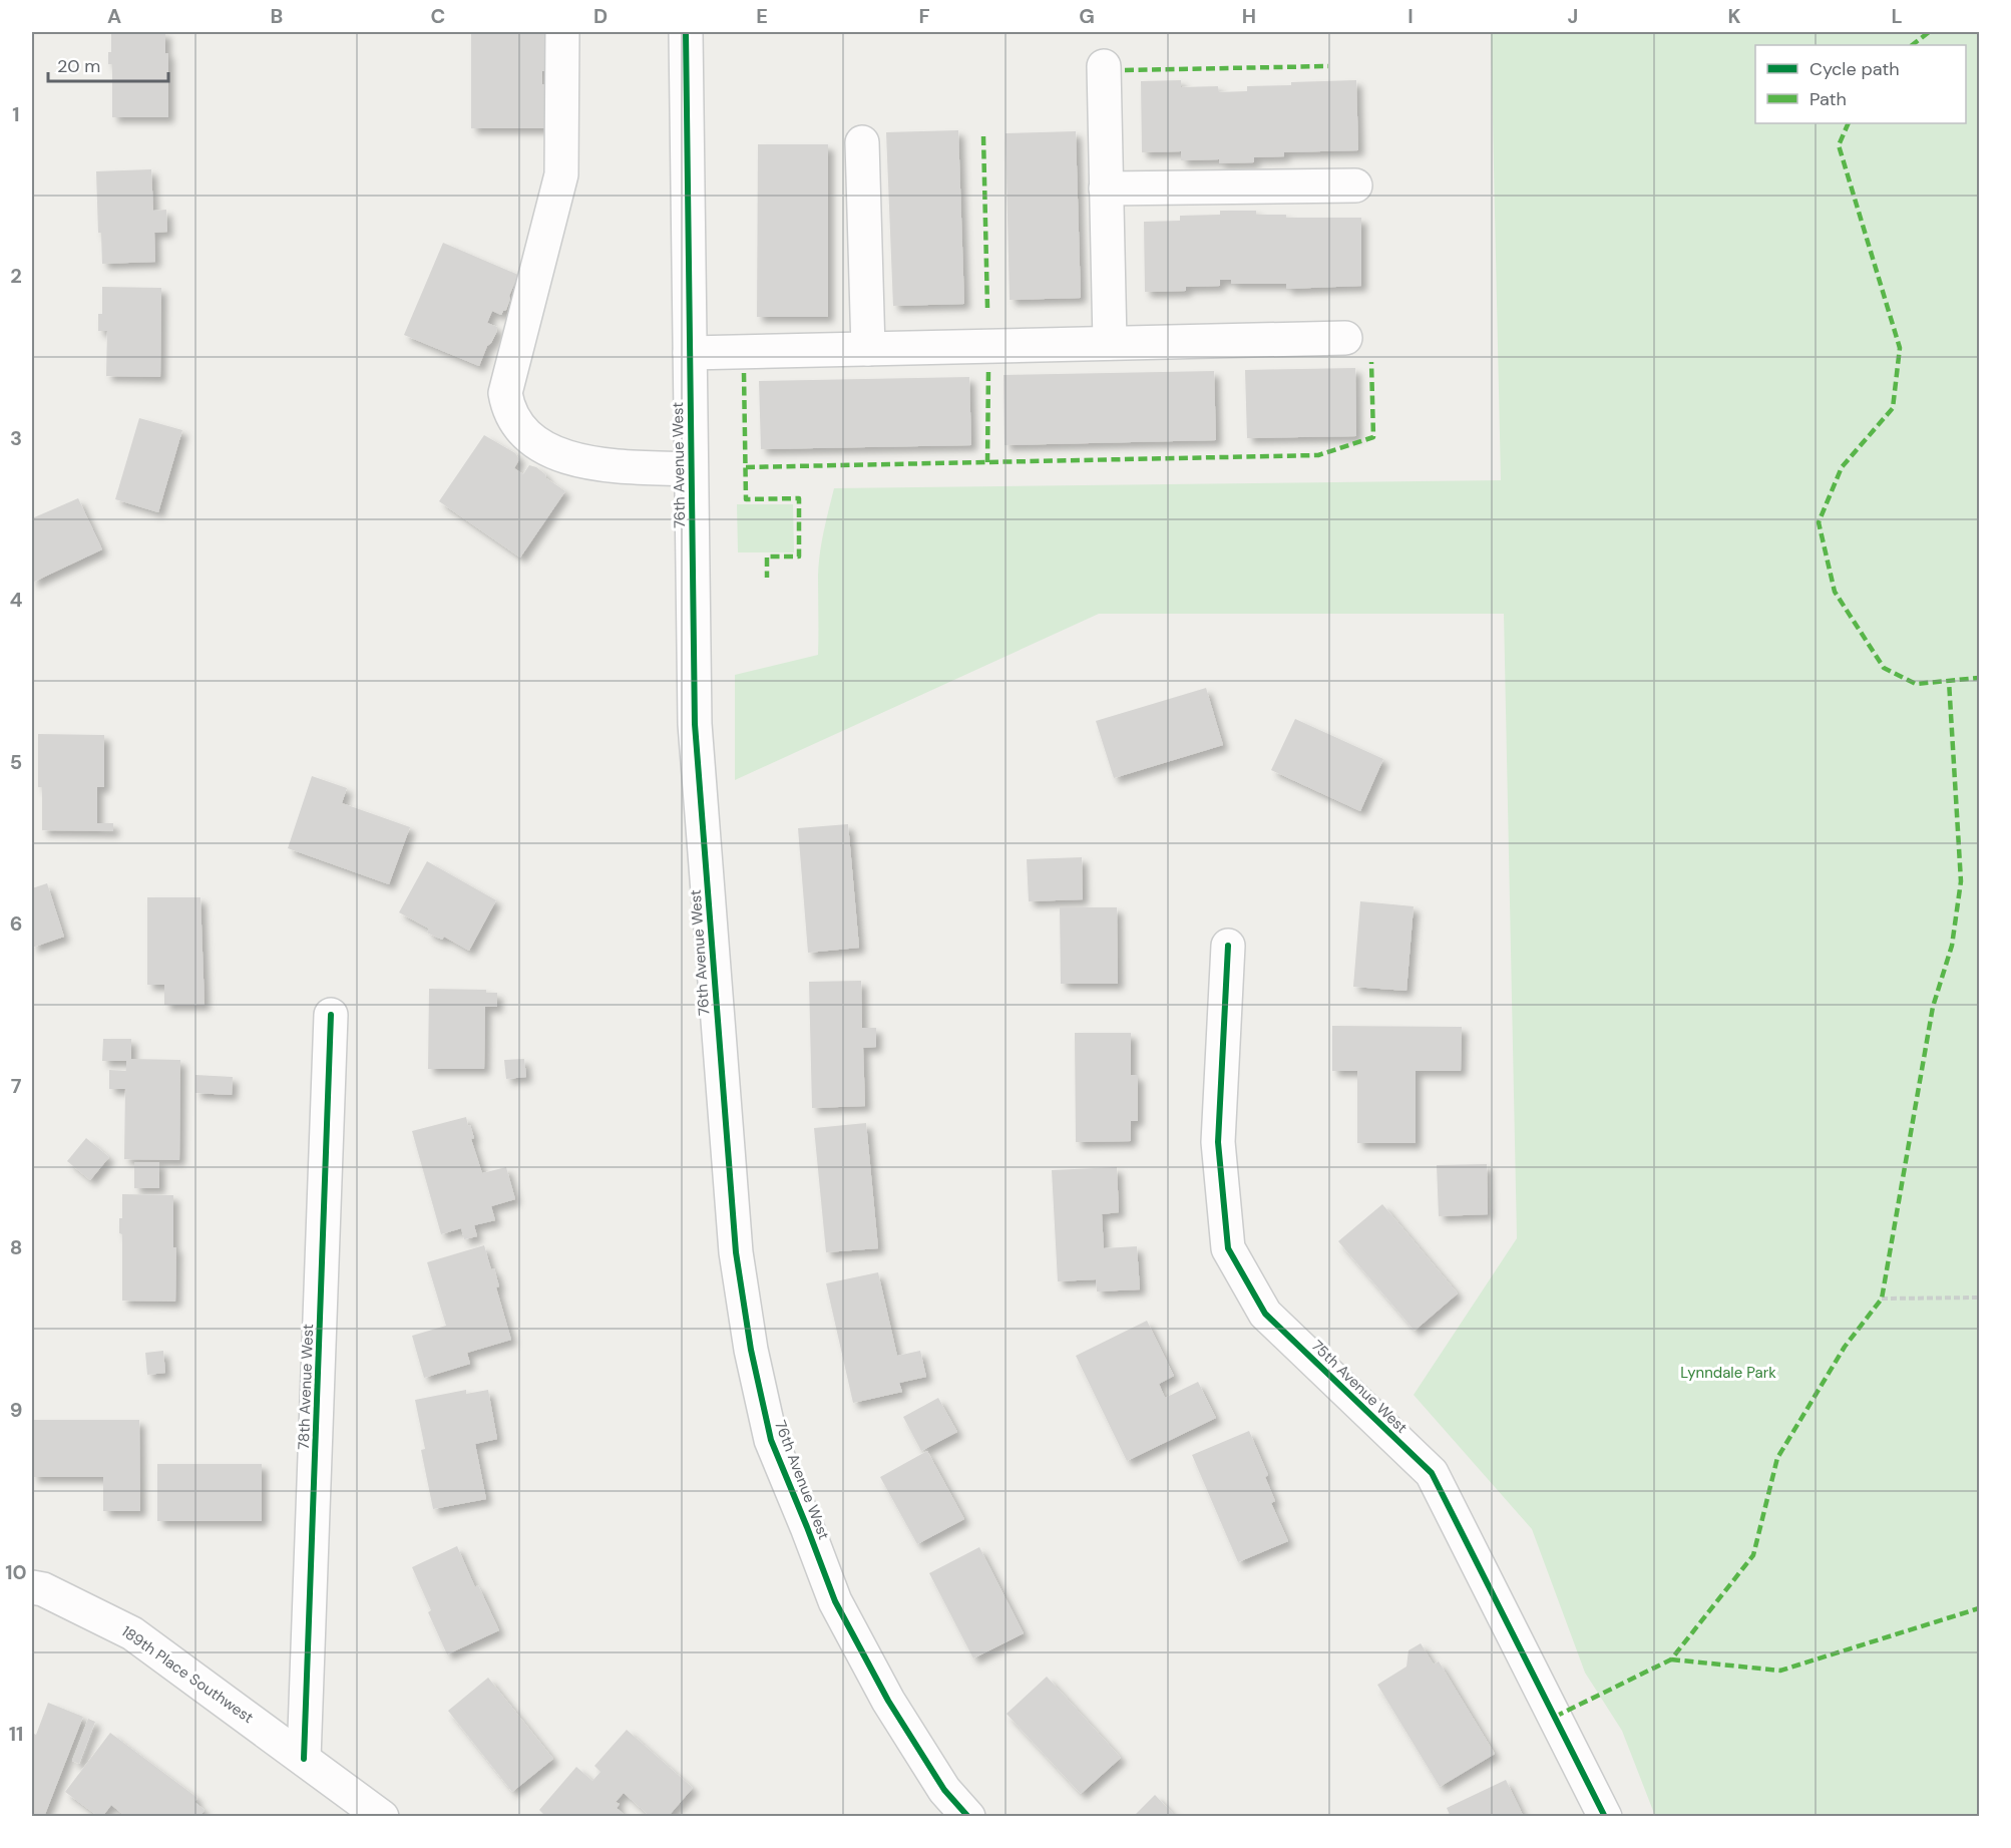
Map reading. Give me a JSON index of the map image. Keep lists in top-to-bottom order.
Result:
{
  "streets": {
    "street": [
      "76th Avenue West",
      "78th Avenue West",
      "75th Avenue West",
      "189th Place Southwest"
    ]
  },
  "crossings": [
    ["78th Avenue West", "189th Place Southwest"]
  ],
  "parks": ["Lynndale Park"],
  "legend": ["Cycle path", "Path"],
  "scale_bar": "20 m",
  "grid": {
    "columns": [
      "A",
      "B",
      "C",
      "D",
      "E",
      "F",
      "G",
      "H",
      "I",
      "J",
      "K",
      "L"
    ],
    "rows": [
      "1",
      "2",
      "3",
      "4",
      "5",
      "6",
      "7",
      "8",
      "9",
      "10",
      "11"
    ]
  }
}
